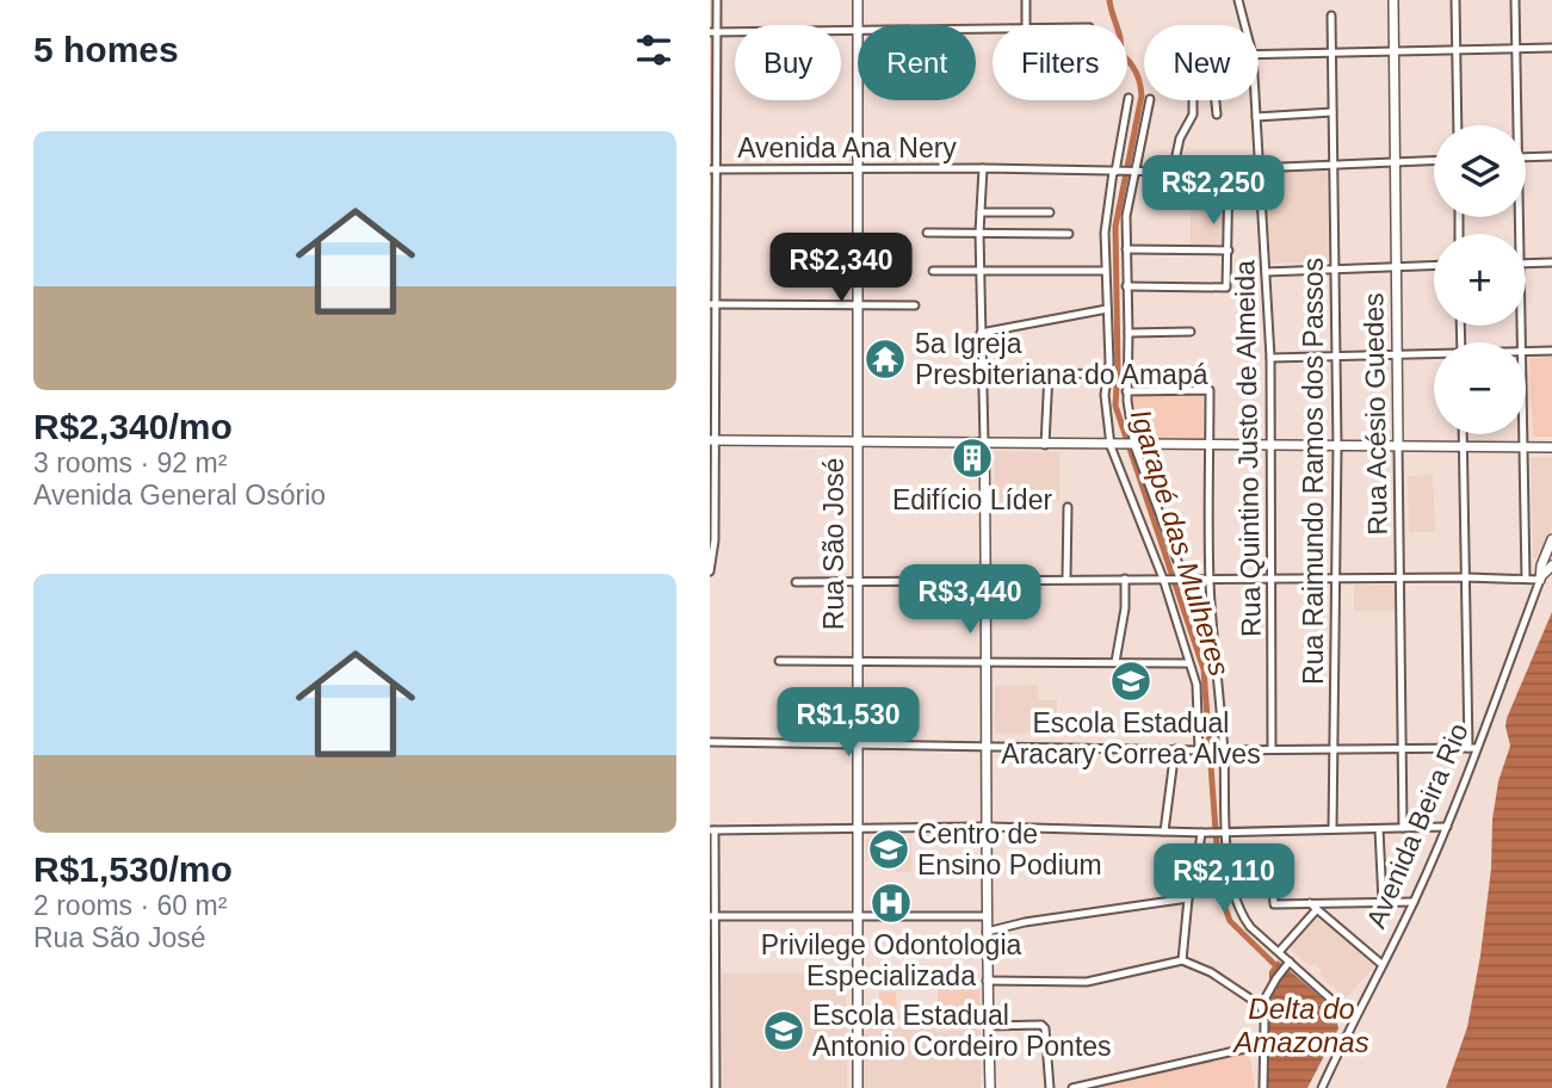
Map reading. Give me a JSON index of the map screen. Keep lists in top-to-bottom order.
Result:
{
  "streets": {
    "street": [
      "Avenida Ana Nery",
      "Rua Acésio Guedes",
      "Rua Quintino Justo de Almeida",
      "Rua Raimundo Ramos dos Passos",
      "Rua São José",
      "Avenida Beira Rio"
    ]
  },
  "crossings": [
    ["Avenida Ana Nery", "Rua Acésio Guedes"],
    ["Avenida Ana Nery", "Rua Quintino Justo de Almeida"],
    ["Avenida Ana Nery", "Rua Raimundo Ramos dos Passos"],
    ["Avenida Ana Nery", "Rua São José"]
  ],
  "water": ["Igarapé das Mulheres", "Delta do Amazonas"],
  "places": {
    "temple": ["5a Igreja Presbiteriana do Amapá"],
    "building": ["Edifício Líder"],
    "school or university": ["Escola Estadual Aracary Correa Alves", "Centro de Ensino Podium", "Escola Estadual Antonio Cordeiro Pontes"],
    "hospital": ["Privilege Odontologia Especializada"]
  },
  "page": {
    "heading": "5 homes",
    "chip": [
      "Buy",
      "Rent",
      "Filters",
      "New"
    ],
    "list": [
      {
        "name": "R$2,340/mo",
        "note": "3 rooms · 92 m² · Avenida General Osório"
      },
      {
        "name": "R$1,530/mo",
        "note": "2 rooms · 60 m² · Rua São José"
      }
    ],
    "map_buttons": ["+", "−"],
    "price": [
      "R$2,250",
      "R$2,340",
      "R$3,440",
      "R$1,530",
      "R$2,110"
    ]
  }
}
